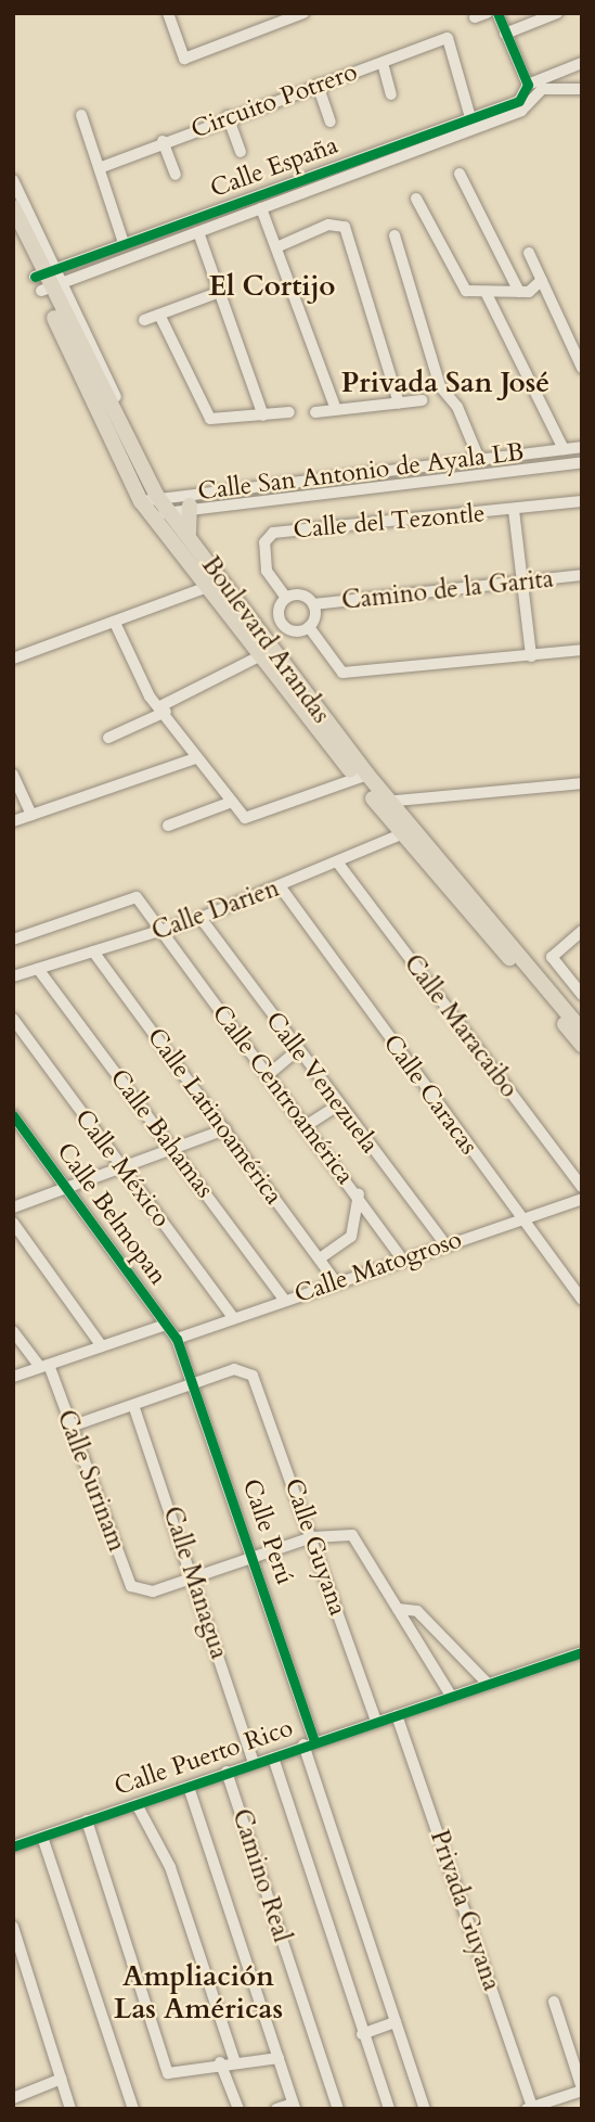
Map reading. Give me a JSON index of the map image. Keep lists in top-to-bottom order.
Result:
{
  "streets": {
    "main road": ["Boulevard Arandas"],
    "street": [
      "Circuito Potrero",
      "Calle España",
      "Calle San Antonio de Ayala LB",
      "Calle del Tezontle",
      "Camino de la Garita",
      "Calle Darien",
      "Calle Maracaibo",
      "Calle Venezuela",
      "Calle Centroamérica",
      "Calle Caracas",
      "Calle Latinoamérica",
      "Calle Bahamas",
      "Calle México",
      "Calle Belmopan",
      "Calle Matogroso",
      "Calle Surinam",
      "Calle Perú",
      "Calle Guyana",
      "Calle Managua",
      "Calle Puerto Rico",
      "Camino Real",
      "Privada Guyana"
    ]
  },
  "crossings": [
    ["Circuito Potrero", "Calle España"],
    ["Calle España", "Boulevard Arandas"],
    ["Calle San Antonio de Ayala LB", "Boulevard Arandas"],
    ["Calle del Tezontle", "Camino de la Garita"],
    ["Boulevard Arandas", "Calle Darien"],
    ["Calle Darien", "Calle Maracaibo"],
    ["Calle Darien", "Calle Venezuela"],
    ["Calle Darien", "Calle Centroamérica"],
    ["Calle Darien", "Calle Caracas"],
    ["Calle Darien", "Calle Latinoamérica"],
    ["Calle Darien", "Calle Bahamas"],
    ["Calle Venezuela", "Calle Matogroso"],
    ["Calle Centroamérica", "Calle Matogroso"],
    ["Calle Caracas", "Calle Matogroso"],
    ["Calle Latinoamérica", "Calle Matogroso"],
    ["Calle Bahamas", "Calle Matogroso"],
    ["Calle México", "Calle Matogroso"],
    ["Calle Belmopan", "Calle Matogroso"],
    ["Calle Belmopan", "Calle Perú"],
    ["Calle Matogroso", "Calle Perú"],
    ["Calle Surinam", "Calle Managua"],
    ["Calle Perú", "Calle Guyana"],
    ["Calle Perú", "Calle Puerto Rico"],
    ["Calle Guyana", "Calle Puerto Rico"],
    ["Calle Managua", "Calle Puerto Rico"],
    ["Calle Puerto Rico", "Camino Real"],
    ["Calle Puerto Rico", "Privada Guyana"]
  ],
  "districts": ["El Cortijo", "Privada San José", "Ampliación Las Américas"]
}
